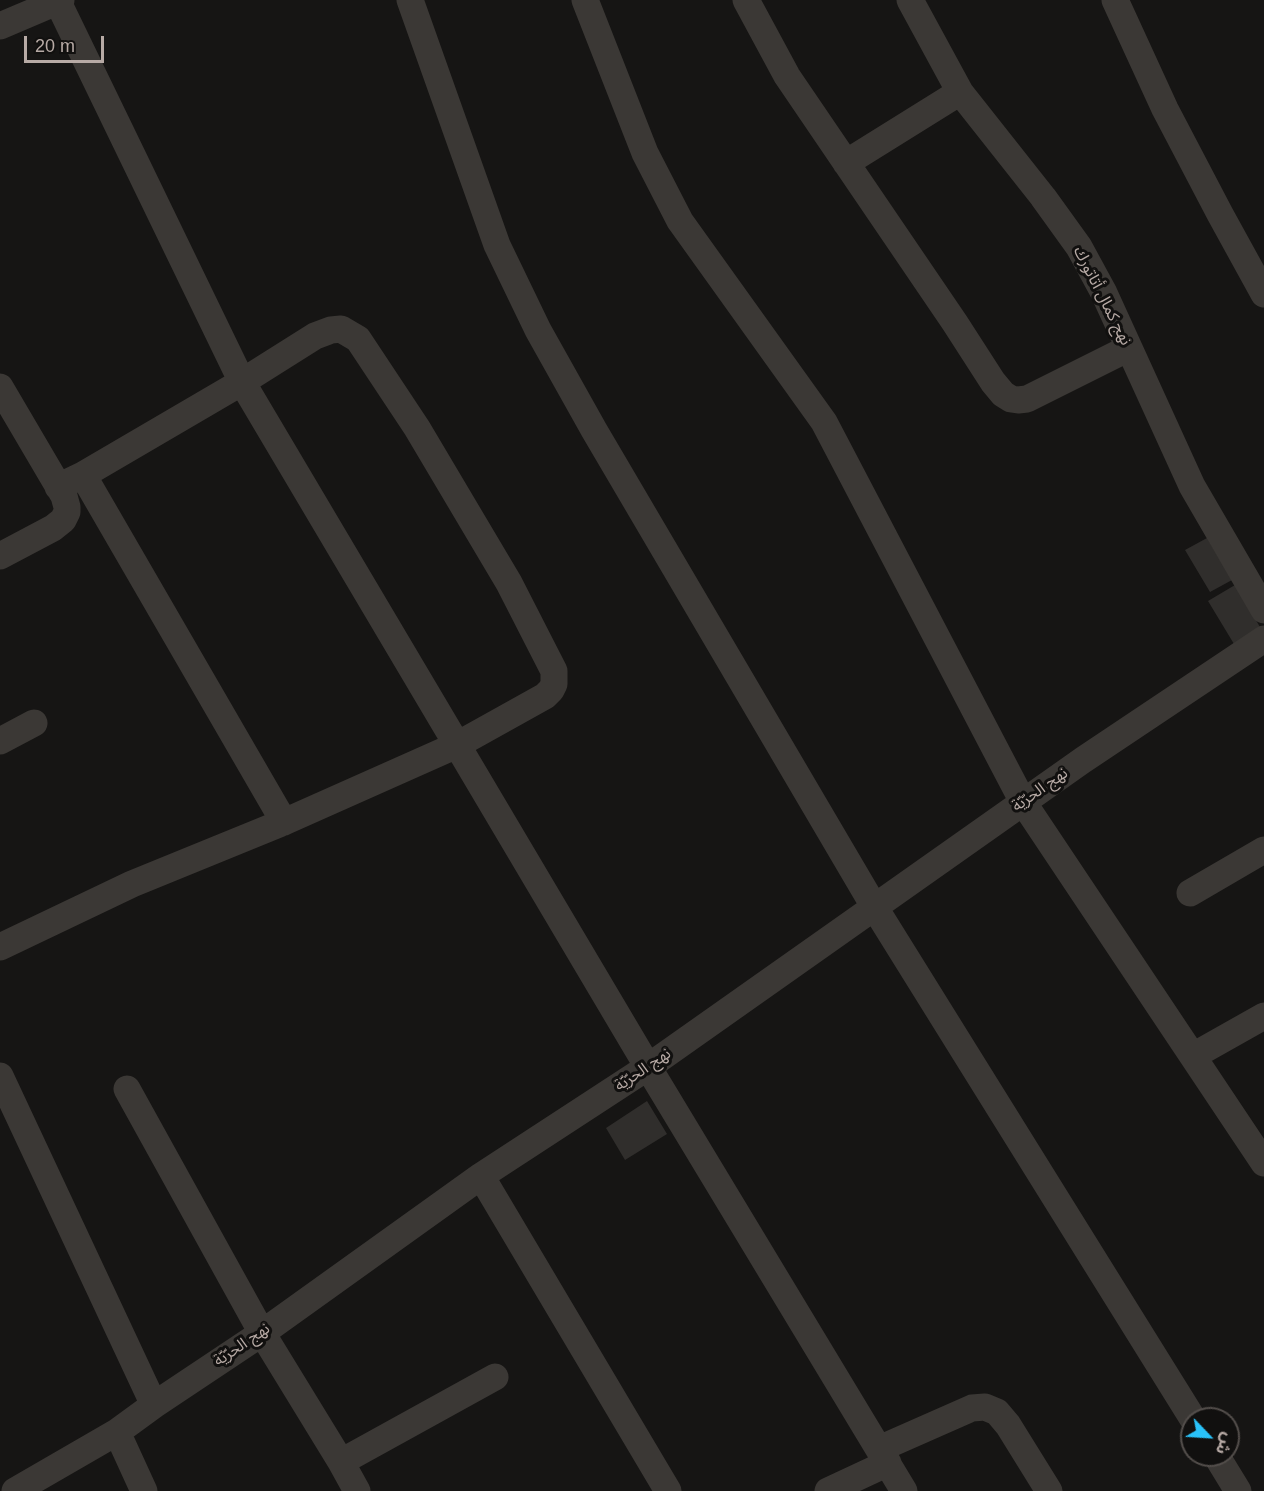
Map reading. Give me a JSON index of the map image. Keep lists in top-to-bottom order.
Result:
{
  "streets": {
    "street": ["نهج كمال أتاتورك", "نهج الحرّيّة"]
  },
  "scale_bar": "20 m",
  "north": "bottom right"
}
